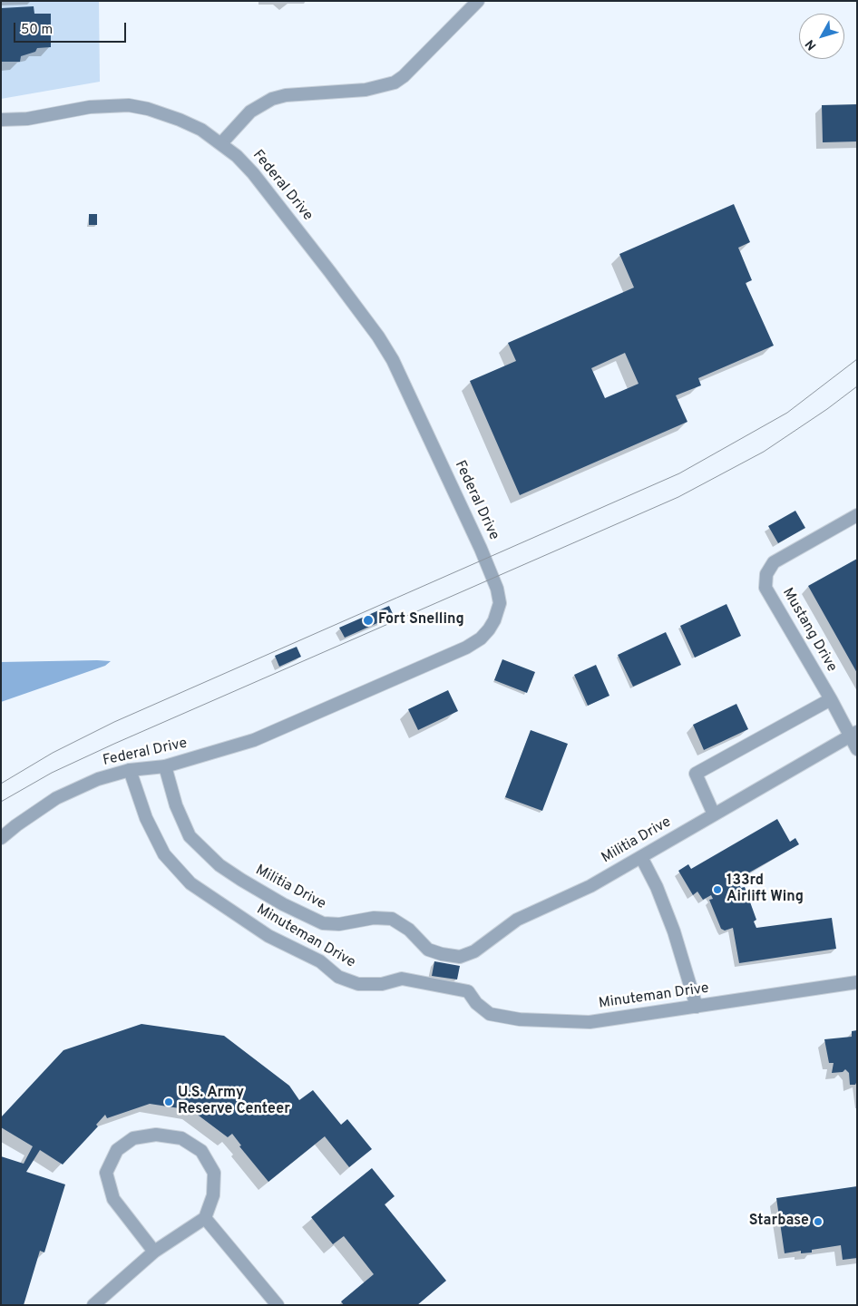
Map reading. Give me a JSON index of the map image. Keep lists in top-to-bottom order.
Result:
{
  "streets": {
    "street": [
      "Federal Drive",
      "Mustang Drive",
      "Militia Drive",
      "Minuteman Drive"
    ]
  },
  "crossings": [
    ["Federal Drive", "Militia Drive"],
    ["Federal Drive", "Minuteman Drive"],
    ["Mustang Drive", "Militia Drive"]
  ],
  "places": [
    "Fort Snelling",
    "133rd Airlift Wing",
    "U.S. Army Reserve Centeer",
    "Starbase"
  ],
  "scale_bar": "50 m",
  "north": "bottom left"
}
